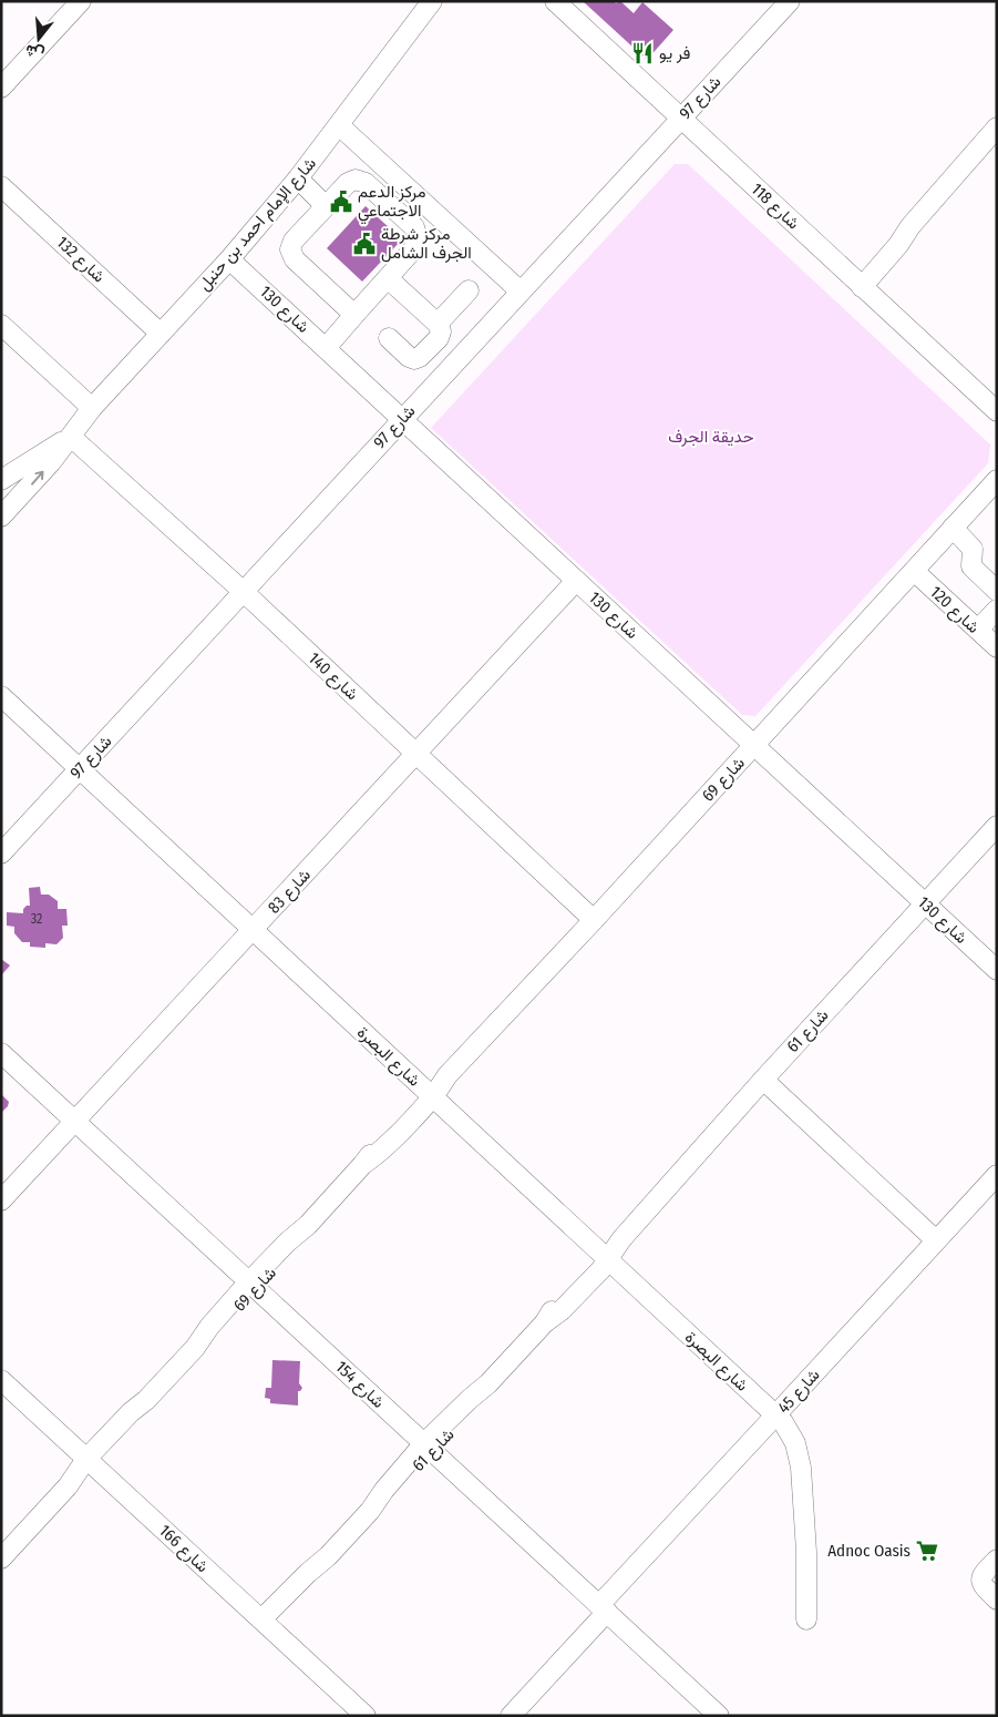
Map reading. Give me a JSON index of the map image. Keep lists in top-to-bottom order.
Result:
{
  "streets": {
    "street": [
      "شارع 97",
      "شارع 118",
      "شارع الإمام احمد بن حنبل",
      "شارع 132",
      "شارع 130",
      "شارع 120",
      "شارع 140",
      "شارع 69",
      "شارع 83",
      "شارع 61",
      "شارع البصرة",
      "شارع 154",
      "شارع 45",
      "شارع 166"
    ]
  },
  "crossings": [
    ["شارع 97", "شارع 118"],
    ["شارع 97", "شارع 130"],
    ["شارع 97", "شارع 140"],
    ["شارع 97", "شارع البصرة"],
    ["شارع الإمام احمد بن حنبل", "شارع 132"],
    ["شارع الإمام احمد بن حنبل", "شارع 130"],
    ["شارع الإمام احمد بن حنبل", "شارع 140"],
    ["شارع 130", "شارع 69"],
    ["شارع 130", "شارع 83"],
    ["شارع 130", "شارع 61"],
    ["شارع 120", "شارع 69"],
    ["شارع 140", "شارع 69"],
    ["شارع 140", "شارع 83"],
    ["شارع 69", "شارع البصرة"],
    ["شارع 69", "شارع 154"],
    ["شارع 69", "شارع 166"],
    ["شارع 83", "شارع البصرة"],
    ["شارع 83", "شارع 154"],
    ["شارع 61", "شارع البصرة"],
    ["شارع 61", "شارع 154"],
    ["شارع 61", "شارع 166"],
    ["شارع البصرة", "شارع 45"],
    ["شارع 154", "شارع 45"]
  ],
  "parks": ["حديقة الجرف"],
  "places": {
    "restaurant": ["فر يو"],
    "public building": ["مركز الدعم الاجتماعي", "مركز شرطة الجرف الشامل"],
    "supermarket": ["Adnoc Oasis"]
  },
  "house_numbers": ["32"],
  "north": "bottom"
}
